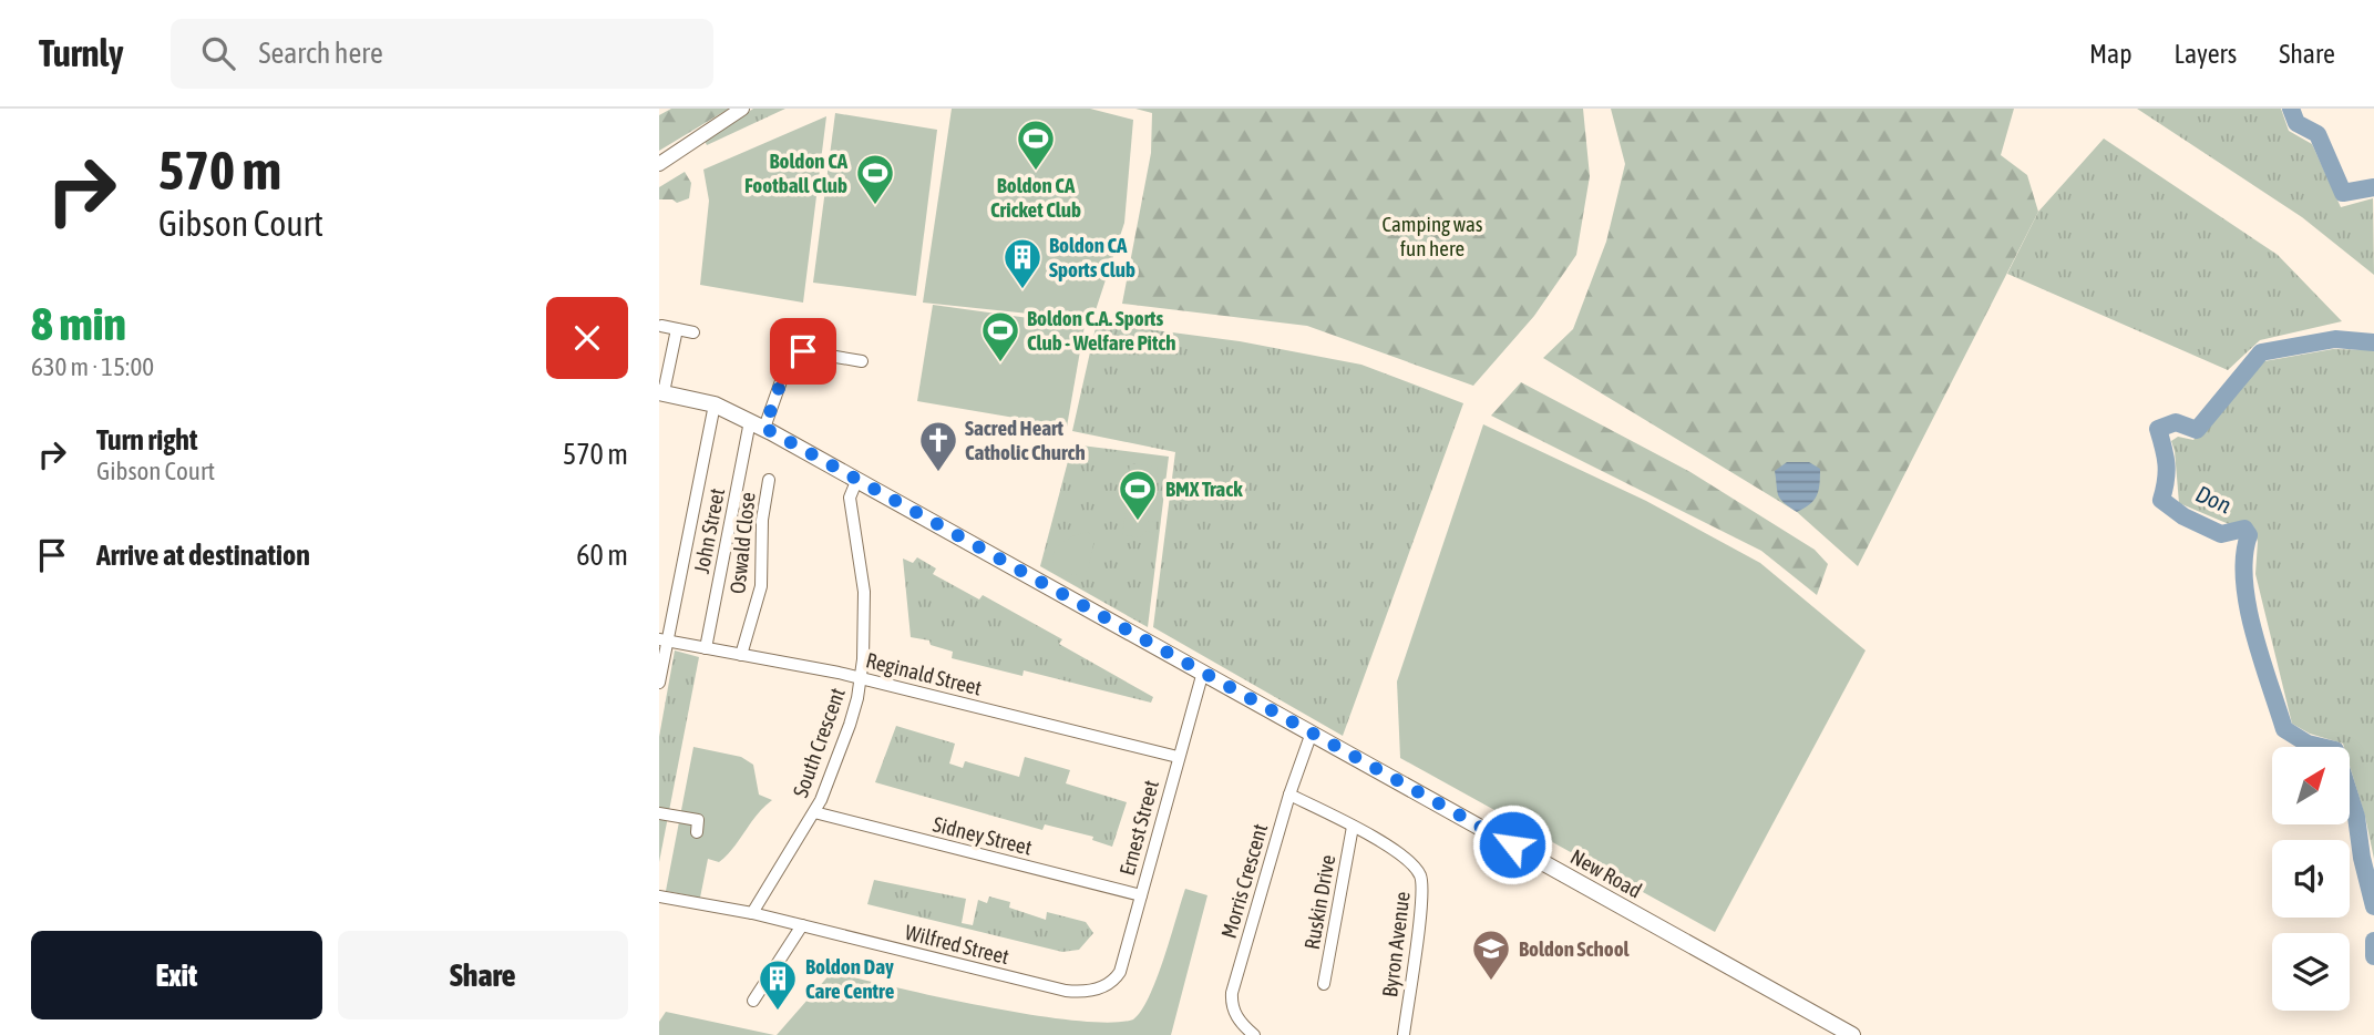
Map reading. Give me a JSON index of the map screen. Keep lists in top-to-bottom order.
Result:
{
  "streets": {
    "main road": ["New Road"],
    "street": [
      "John Street",
      "Oswald Close",
      "Reginald Street",
      "South Crescent",
      "Ernest Street",
      "Sidney Street",
      "Morris Crescent",
      "Ruskin Drive",
      "Wilfred Street",
      "Byron Avenue"
    ]
  },
  "crossings": [
    ["John Street", "Reginald Street"],
    ["John Street", "New Road"],
    ["Oswald Close", "Reginald Street"],
    ["Reginald Street", "South Crescent"],
    ["Reginald Street", "Ernest Street"],
    ["South Crescent", "Sidney Street"],
    ["South Crescent", "New Road"],
    ["South Crescent", "Wilfred Street"],
    ["Ernest Street", "Sidney Street"],
    ["Ernest Street", "New Road"],
    ["Ernest Street", "Wilfred Street"],
    ["New Road", "Morris Crescent"],
    ["Morris Crescent", "Byron Avenue"],
    ["Ruskin Drive", "Byron Avenue"]
  ],
  "water": ["Don"],
  "parks": ["Camping was fun here"],
  "places": {
    "sports": [
      "Boldon CA Cricket Club",
      "Boldon CA Football Club",
      "Boldon C.A. Sports Club - Welfare Pitch",
      "BMX Track"
    ],
    "building": ["Boldon CA Sports Club", "Boldon Day Care Centre"],
    "church": ["Sacred Heart Catholic Church"],
    "school or university": ["Boldon School"]
  },
  "north": "top right",
  "page": {
    "header": "Turnly",
    "search": "Search here",
    "nav": ["Map", "Layers", "Share"],
    "turn": ["570 m", "Gibson Court"],
    "heading": ["8 min", "630 m · 15:00"],
    "list": [
      {
        "name": "Turn right",
        "note": "Gibson Court",
        "value": "570 m"
      },
      {
        "name": "Arrive at destination",
        "value": "60 m"
      }
    ],
    "buttons": ["Exit", "Share"]
  }
}
